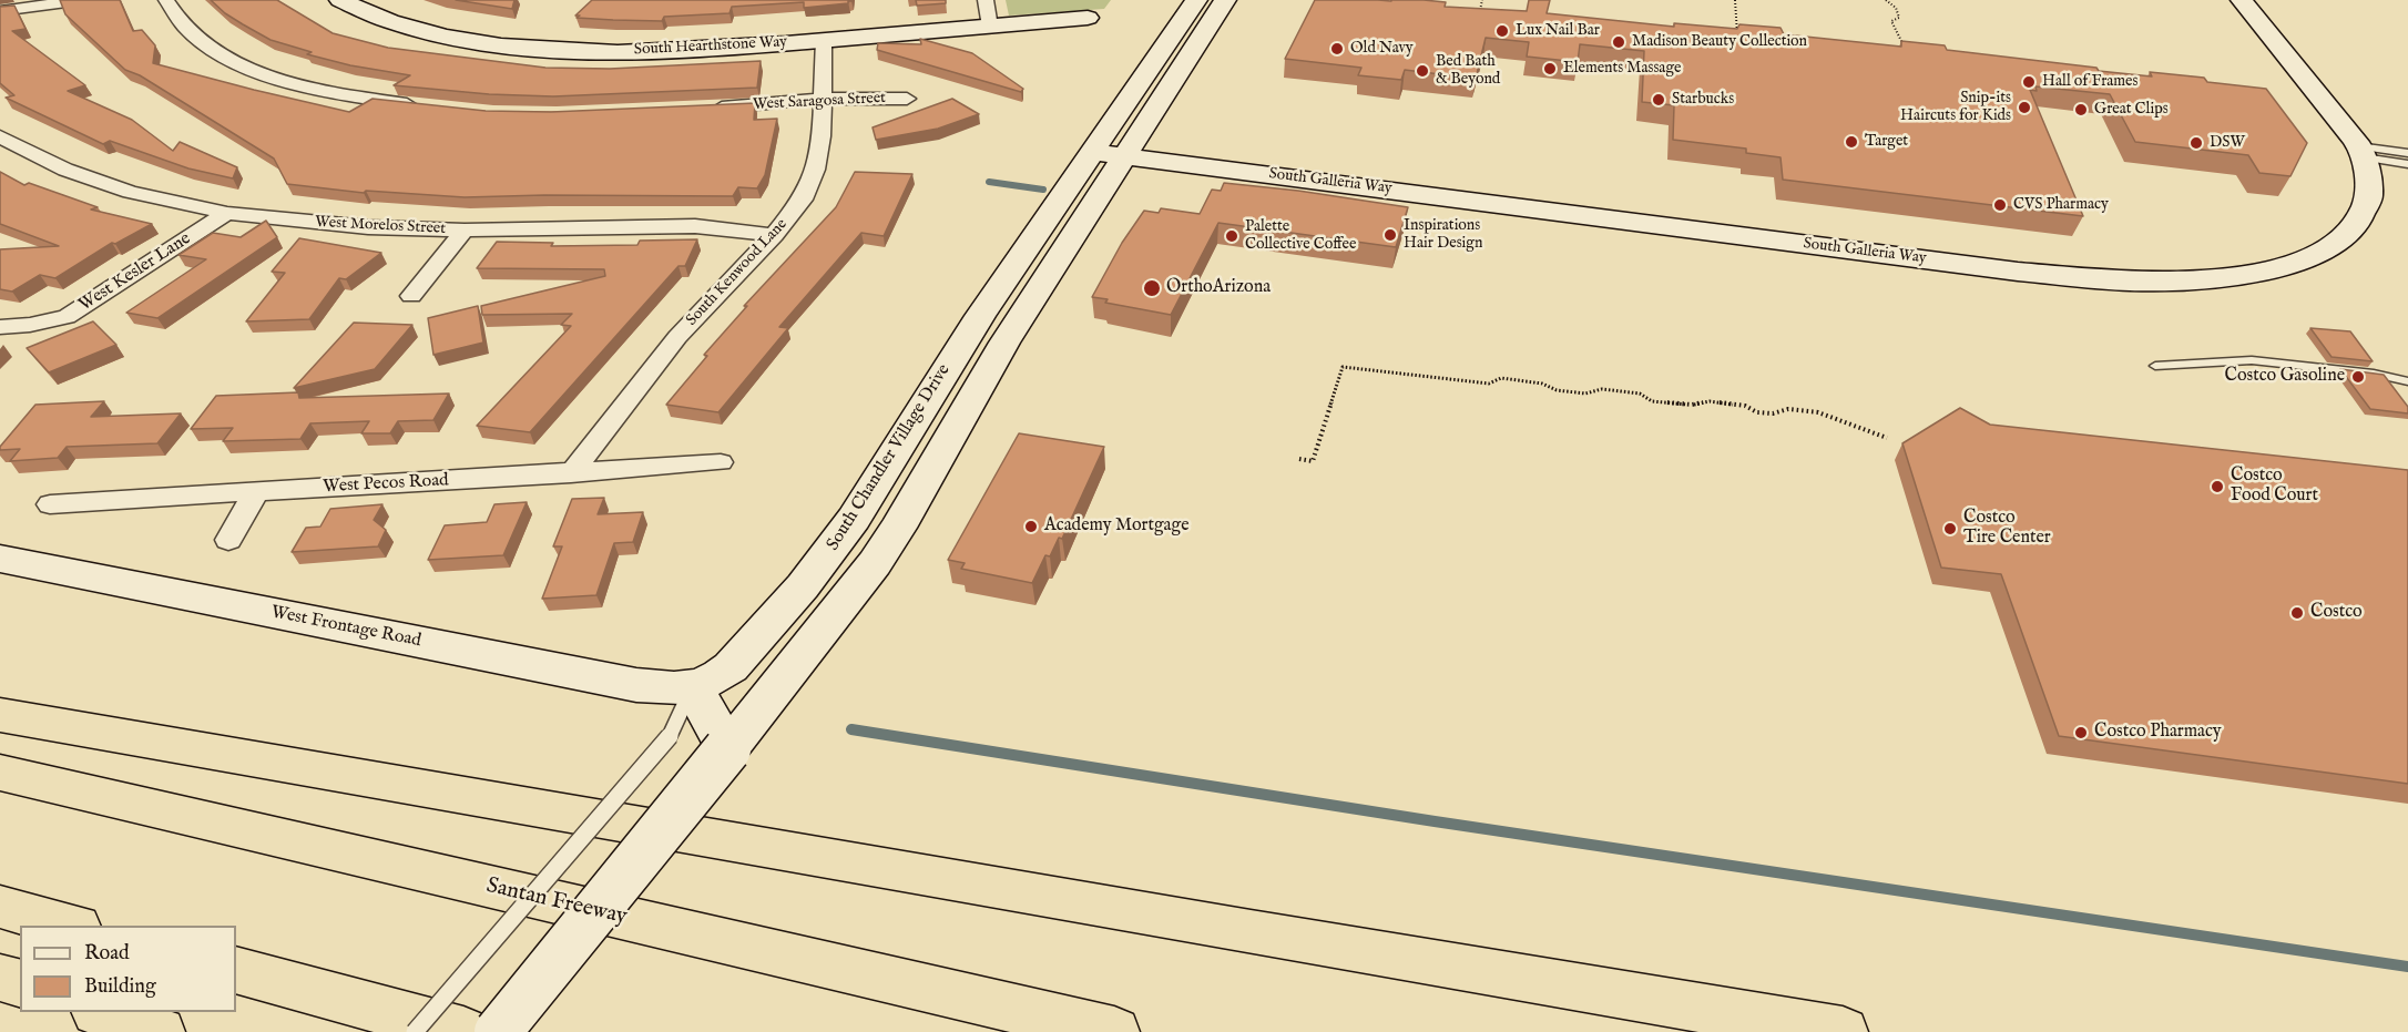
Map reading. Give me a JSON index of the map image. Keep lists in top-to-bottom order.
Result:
{
  "streets": {
    "highway": ["Santan Freeway"],
    "street": [
      "South Hearthstone Way",
      "West Saragosa Street",
      "South Galleria Way",
      "West Morelos Street",
      "West Kesler Lane",
      "South Kenwood Lane",
      "South Chandler Village Drive",
      "West Pecos Road",
      "West Frontage Road"
    ]
  },
  "crossings": [
    ["South Hearthstone Way", "South Kenwood Lane"],
    ["West Saragosa Street", "South Kenwood Lane"],
    ["South Galleria Way", "South Chandler Village Drive"],
    ["West Morelos Street", "West Kesler Lane"],
    ["West Morelos Street", "South Kenwood Lane"],
    ["South Kenwood Lane", "West Pecos Road"],
    ["South Chandler Village Drive", "West Frontage Road"]
  ],
  "places": [
    "Lux Nail Bar",
    "Madison Beauty Collection",
    "Old Navy",
    "Elements Massage",
    "Bed Bath & Beyond",
    "Hall of Frames",
    "Starbucks",
    "Snip-its Haircuts for Kids",
    "Great Clips",
    "Target",
    "DSW",
    "CVS Pharmacy",
    "Inspirations Hair Design",
    "Palette Collective Coffee",
    "OrthoArizona",
    "Costco Gasoline",
    "Costco Food Court",
    "Academy Mortgage",
    "Costco Tire Center",
    "Costco",
    "Costco Pharmacy"
  ],
  "legend": ["Road", "Building"]
}
